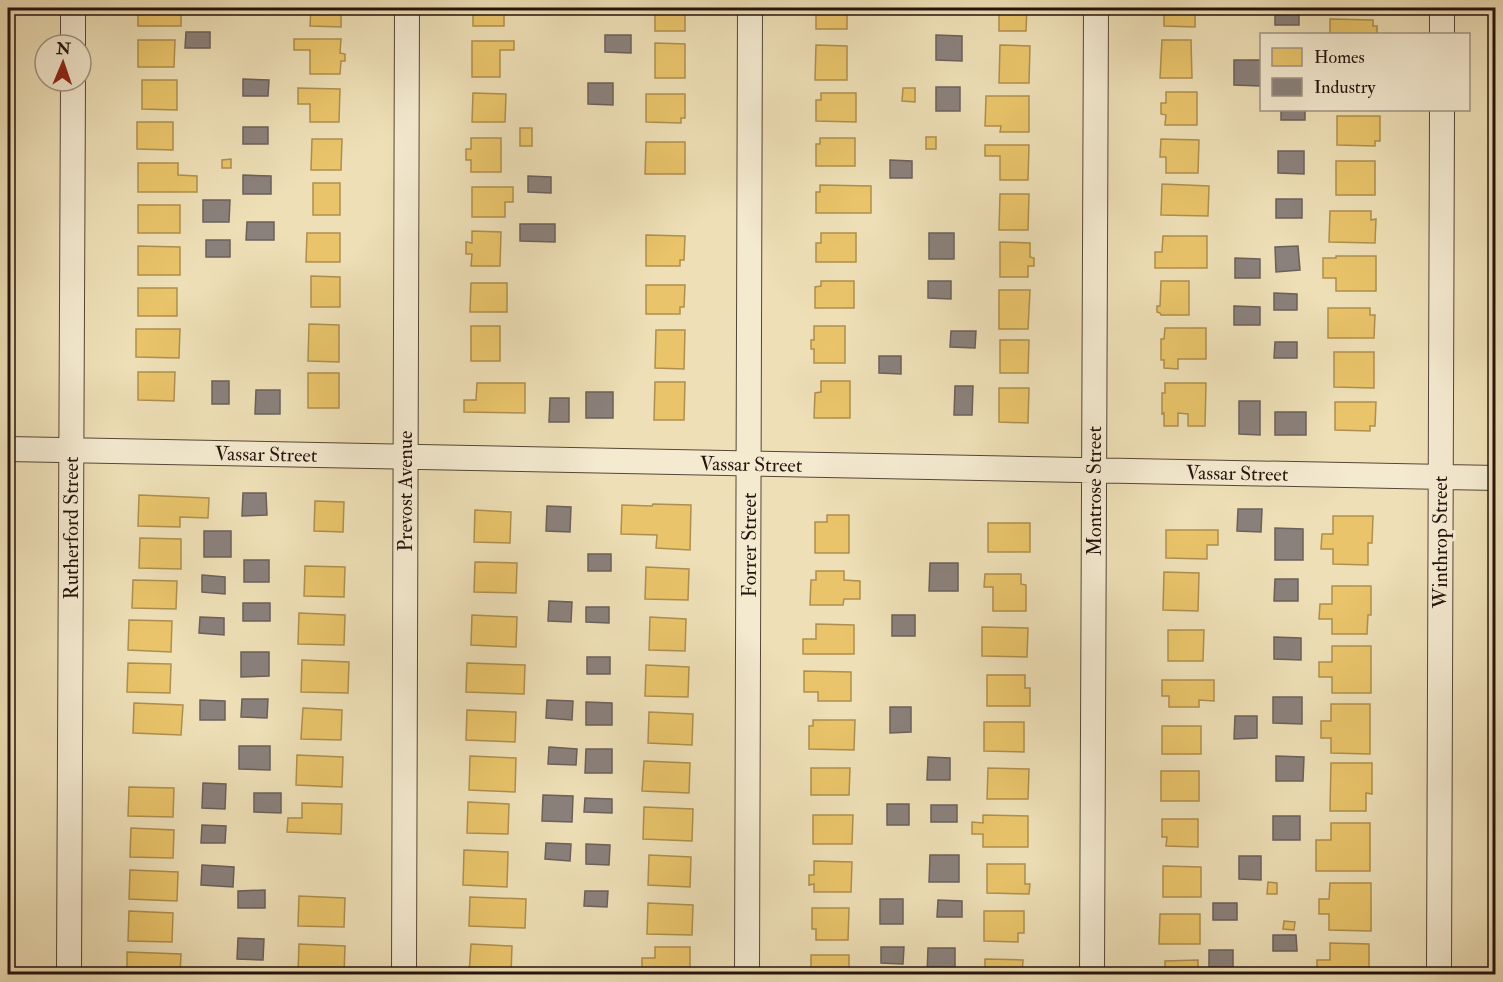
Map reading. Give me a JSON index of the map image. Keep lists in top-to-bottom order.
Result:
{
  "streets": {
    "street": [
      "Vassar Street",
      "Prevost Avenue",
      "Montrose Street",
      "Rutherford Street",
      "Winthrop Street",
      "Forrer Street"
    ]
  },
  "crossings": [
    ["Vassar Street", "Prevost Avenue"],
    ["Vassar Street", "Montrose Street"],
    ["Vassar Street", "Rutherford Street"],
    ["Vassar Street", "Winthrop Street"],
    ["Vassar Street", "Forrer Street"]
  ],
  "legend": ["Homes", "Industry"],
  "north": "top"
}
